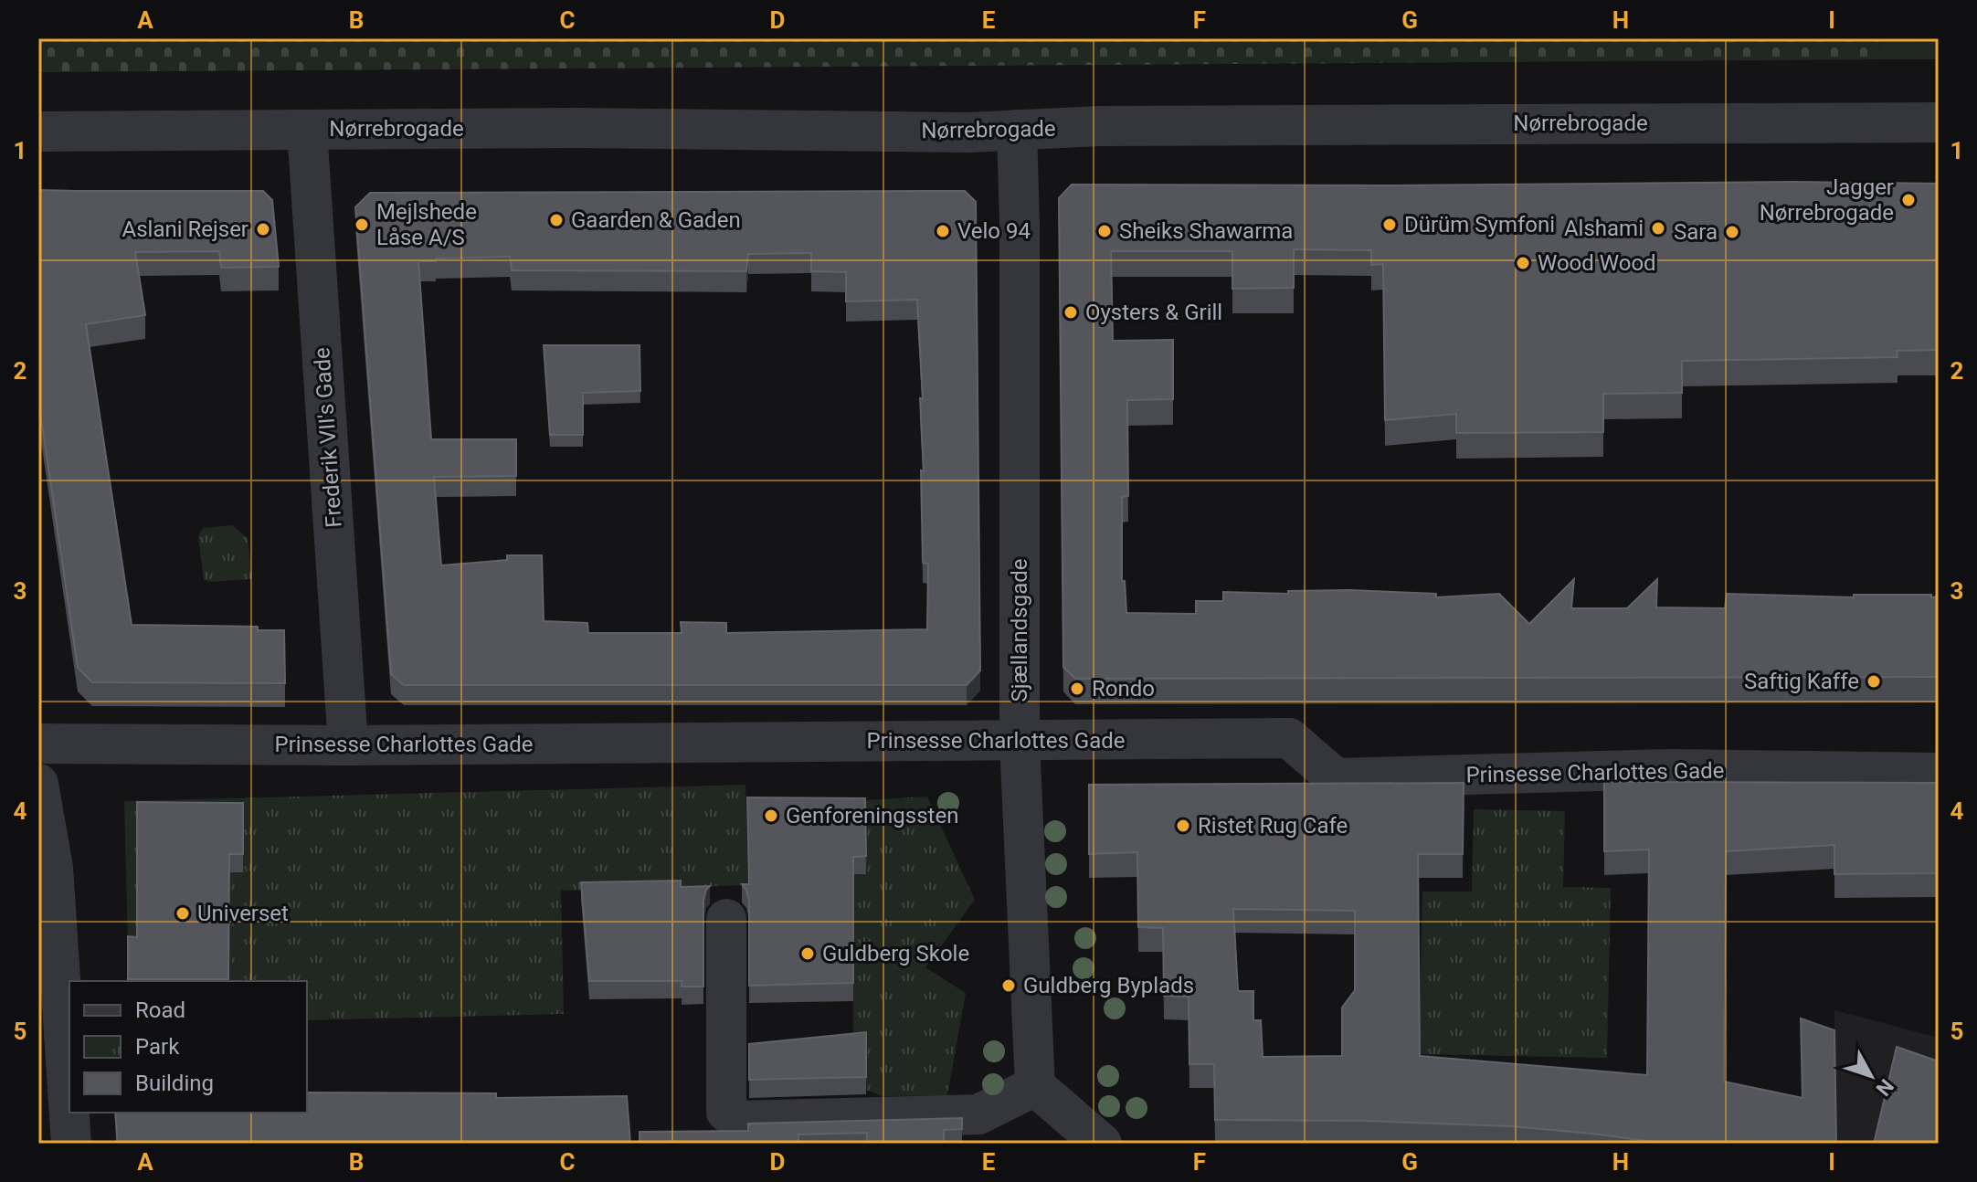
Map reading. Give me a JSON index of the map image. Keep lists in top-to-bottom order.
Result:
{
  "streets": {
    "street": [
      "Nørrebrogade",
      "Frederik VII's Gade",
      "Sjællandsgade",
      "Prinsesse Charlottes Gade"
    ]
  },
  "crossings": [
    ["Nørrebrogade", "Frederik VII's Gade"],
    ["Nørrebrogade", "Sjællandsgade"],
    ["Frederik VII's Gade", "Prinsesse Charlottes Gade"],
    ["Sjællandsgade", "Prinsesse Charlottes Gade"]
  ],
  "places": [
    "Jagger Nørrebrogade",
    "Gaarden & Gaden",
    "Mejlshede Låse A/S",
    "Dürüm Symfoni",
    "Alshami",
    "Aslani Rejser",
    "Velo 94",
    "Sheiks Shawarma",
    "Sara",
    "Wood Wood",
    "Oysters & Grill",
    "Saftig Kaffe",
    "Rondo",
    "Genforeningssten",
    "Ristet Rug Cafe",
    "Universet",
    "Guldberg Skole",
    "Guldberg Byplads"
  ],
  "legend": ["Road", "Park", "Building"],
  "north": "bottom right",
  "grid": {
    "columns": [
      "A",
      "B",
      "C",
      "D",
      "E",
      "F",
      "G",
      "H",
      "I"
    ],
    "rows": [
      "1",
      "2",
      "3",
      "4",
      "5"
    ]
  }
}
